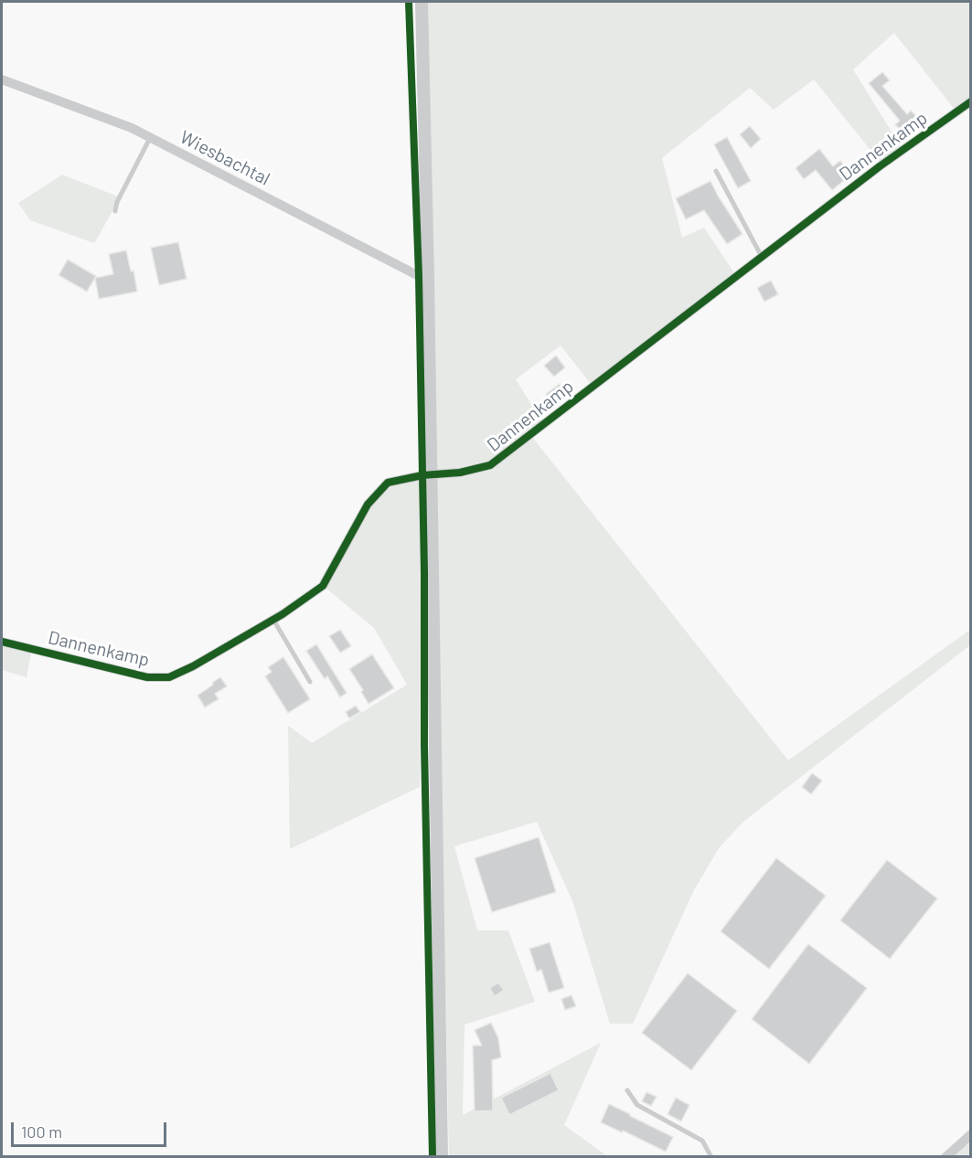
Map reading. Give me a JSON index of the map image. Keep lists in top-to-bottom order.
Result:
{
  "streets": {
    "street": ["Dannenkamp", "Wiesbachtal"]
  },
  "scale_bar": "100 m"
}
